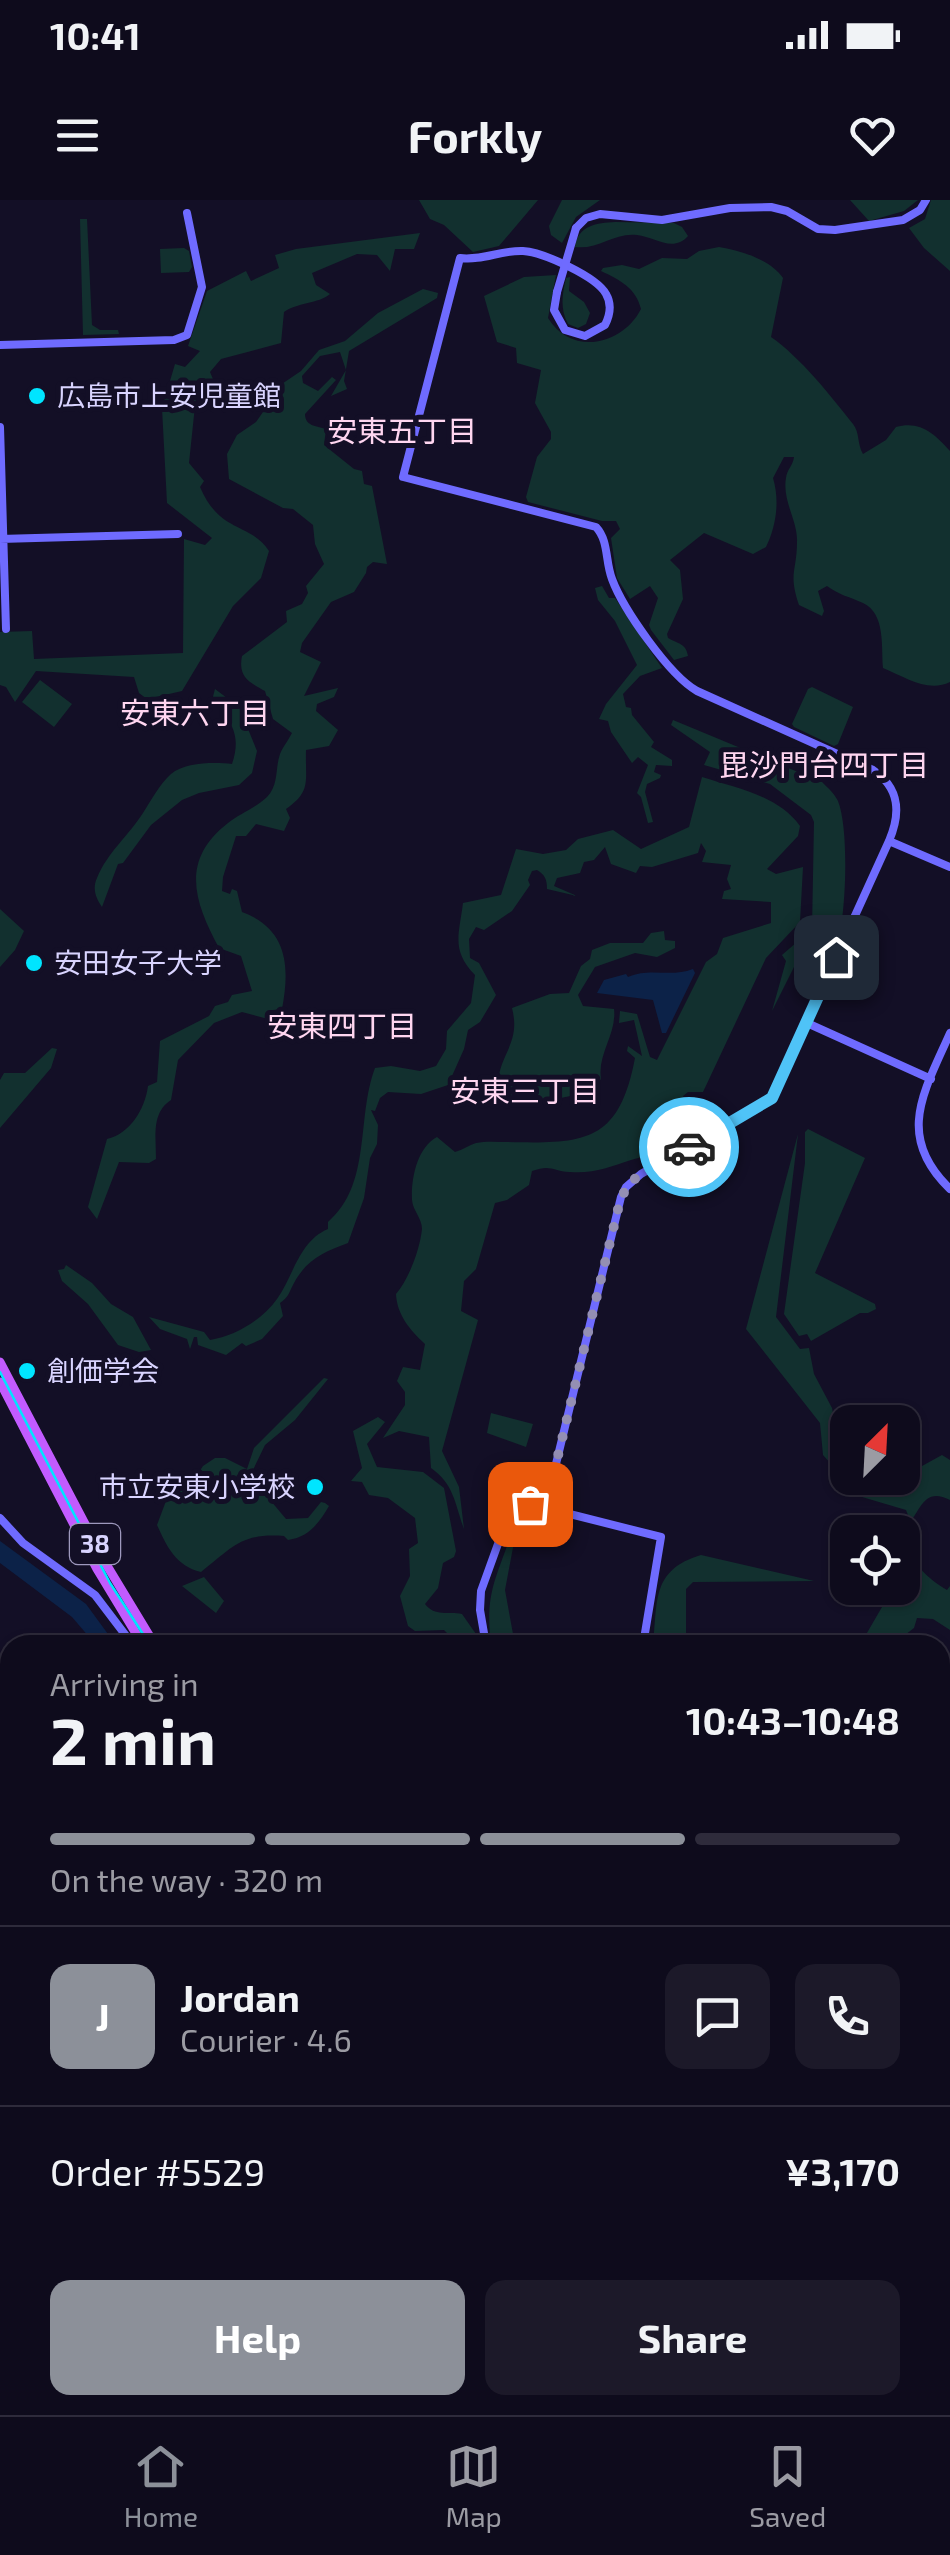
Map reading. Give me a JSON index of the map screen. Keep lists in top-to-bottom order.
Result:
{
  "streets": {
    "main road": ["38"]
  },
  "districts": [
    "安東五丁目",
    "安東六丁目",
    "毘沙門台四丁目",
    "安東四丁目",
    "安東三丁目"
  ],
  "places": [
    "広島市上安児童館",
    "安田女子大学",
    "創価学会",
    "市立安東小学校"
  ],
  "north": "top right",
  "page": {
    "status": "10:41",
    "header": "Forkly",
    "heading": ["2 min", "Arriving in", "10:43–10:48"],
    "panel": [
      "Jordan",
      "Courier · 4.6",
      "Order #5529",
      "¥3,170"
    ],
    "bar": "On the way · 320 m",
    "round": "J",
    "buttons": ["Help", "Share"],
    "tabs": ["Home", "Map", "Saved"]
  }
}
